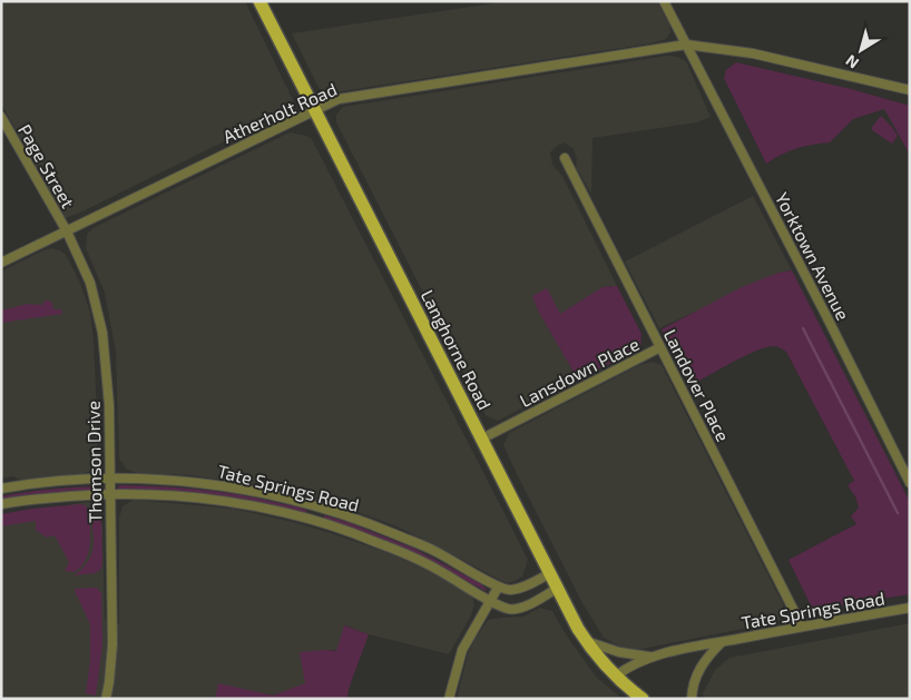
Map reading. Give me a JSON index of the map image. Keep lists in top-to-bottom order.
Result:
{
  "streets": {
    "main road": ["Langhorne Road"],
    "street": [
      "Atherholt Road",
      "Page Street",
      "Yorktown Avenue",
      "Lansdown Place",
      "Landover Place",
      "Thomson Drive",
      "Tate Springs Road"
    ]
  },
  "crossings": [
    ["Atherholt Road", "Page Street"],
    ["Atherholt Road", "Yorktown Avenue"],
    ["Atherholt Road", "Langhorne Road"],
    ["Atherholt Road", "Thomson Drive"],
    ["Page Street", "Thomson Drive"],
    ["Langhorne Road", "Lansdown Place"],
    ["Langhorne Road", "Tate Springs Road"],
    ["Lansdown Place", "Landover Place"],
    ["Landover Place", "Tate Springs Road"],
    ["Thomson Drive", "Tate Springs Road"]
  ],
  "north": "bottom left"
}
